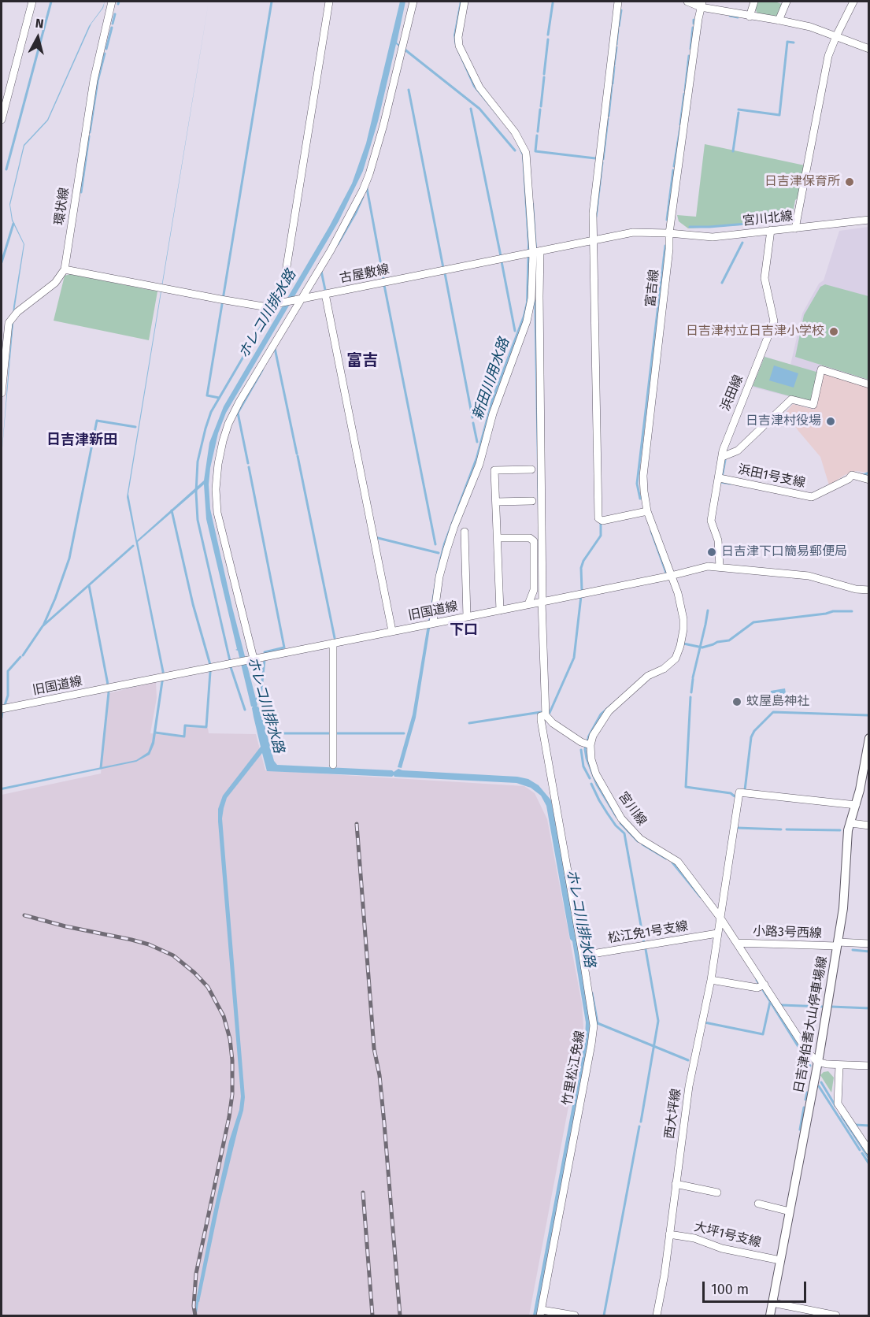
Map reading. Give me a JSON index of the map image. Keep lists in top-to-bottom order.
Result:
{
  "streets": {
    "main road": ["日吉津伯耆大山停車場線"],
    "street": [
      "環状線",
      "宮川北線",
      "古屋敷線",
      "富吉線",
      "浜田線",
      "浜田1号支線",
      "旧国道線",
      "宮川線",
      "松江免1号支線",
      "小路3号西線",
      "竹里松江免線",
      "西大坪線",
      "大坪1号支線"
    ]
  },
  "crossings": [
    ["環状線", "古屋敷線"],
    ["宮川北線", "古屋敷線"],
    ["宮川北線", "富吉線"],
    ["宮川北線", "浜田線"],
    ["古屋敷線", "富吉線"],
    ["富吉線", "旧国道線"],
    ["浜田線", "浜田1号支線"],
    ["浜田線", "旧国道線"],
    ["宮川線", "小路3号西線"],
    ["宮川線", "日吉津伯耆大山停車場線"],
    ["宮川線", "西大坪線"],
    ["松江免1号支線", "竹里松江免線"],
    ["松江免1号支線", "西大坪線"],
    ["小路3号西線", "日吉津伯耆大山停車場線"],
    ["日吉津伯耆大山停車場線", "西大坪線"],
    ["日吉津伯耆大山停車場線", "大坪1号支線"],
    ["西大坪線", "大坪1号支線"]
  ],
  "districts": ["富吉", "日吉津新田", "下口"],
  "water": ["ホレコ川排水路", "新田川用水路"],
  "places": [
    "日吉津保育所",
    "日吉津村立日吉津小学校",
    "日吉津村役場",
    "日吉津下口簡易郵便局",
    "蚊屋島神社"
  ],
  "scale_bar": "100 m",
  "north": "top"
}
